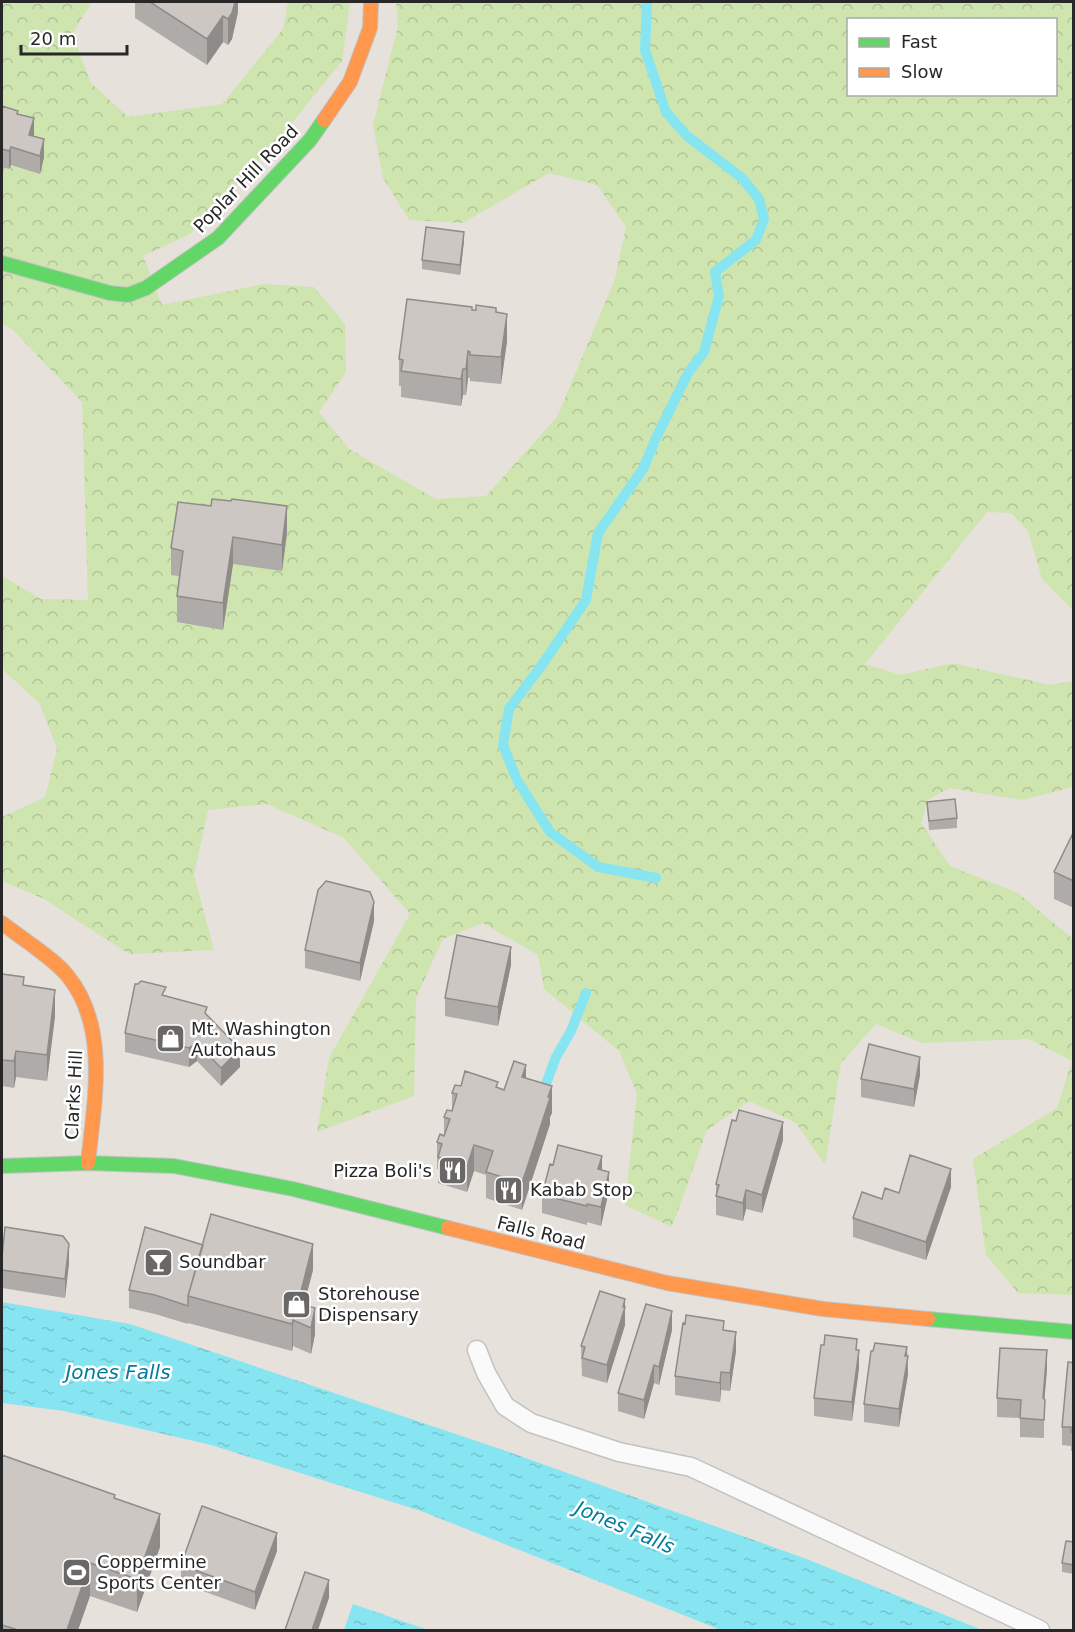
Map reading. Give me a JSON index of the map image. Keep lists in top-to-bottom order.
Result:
{
  "streets": {
    "main road": ["Poplar Hill Road", "Clarks Hill", "Falls Road"]
  },
  "crossings": [
    ["Clarks Hill", "Falls Road"]
  ],
  "water": ["Jones Falls"],
  "places": {
    "shop": ["Mt. Washington Autohaus", "Storehouse Dispensary"],
    "restaurant": ["Pizza Boli's", "Kabab Stop"],
    "bar": ["Soundbar"],
    "sports": ["Coppermine Sports Center"]
  },
  "legend": ["Fast", "Slow"],
  "scale_bar": "20 m"
}
